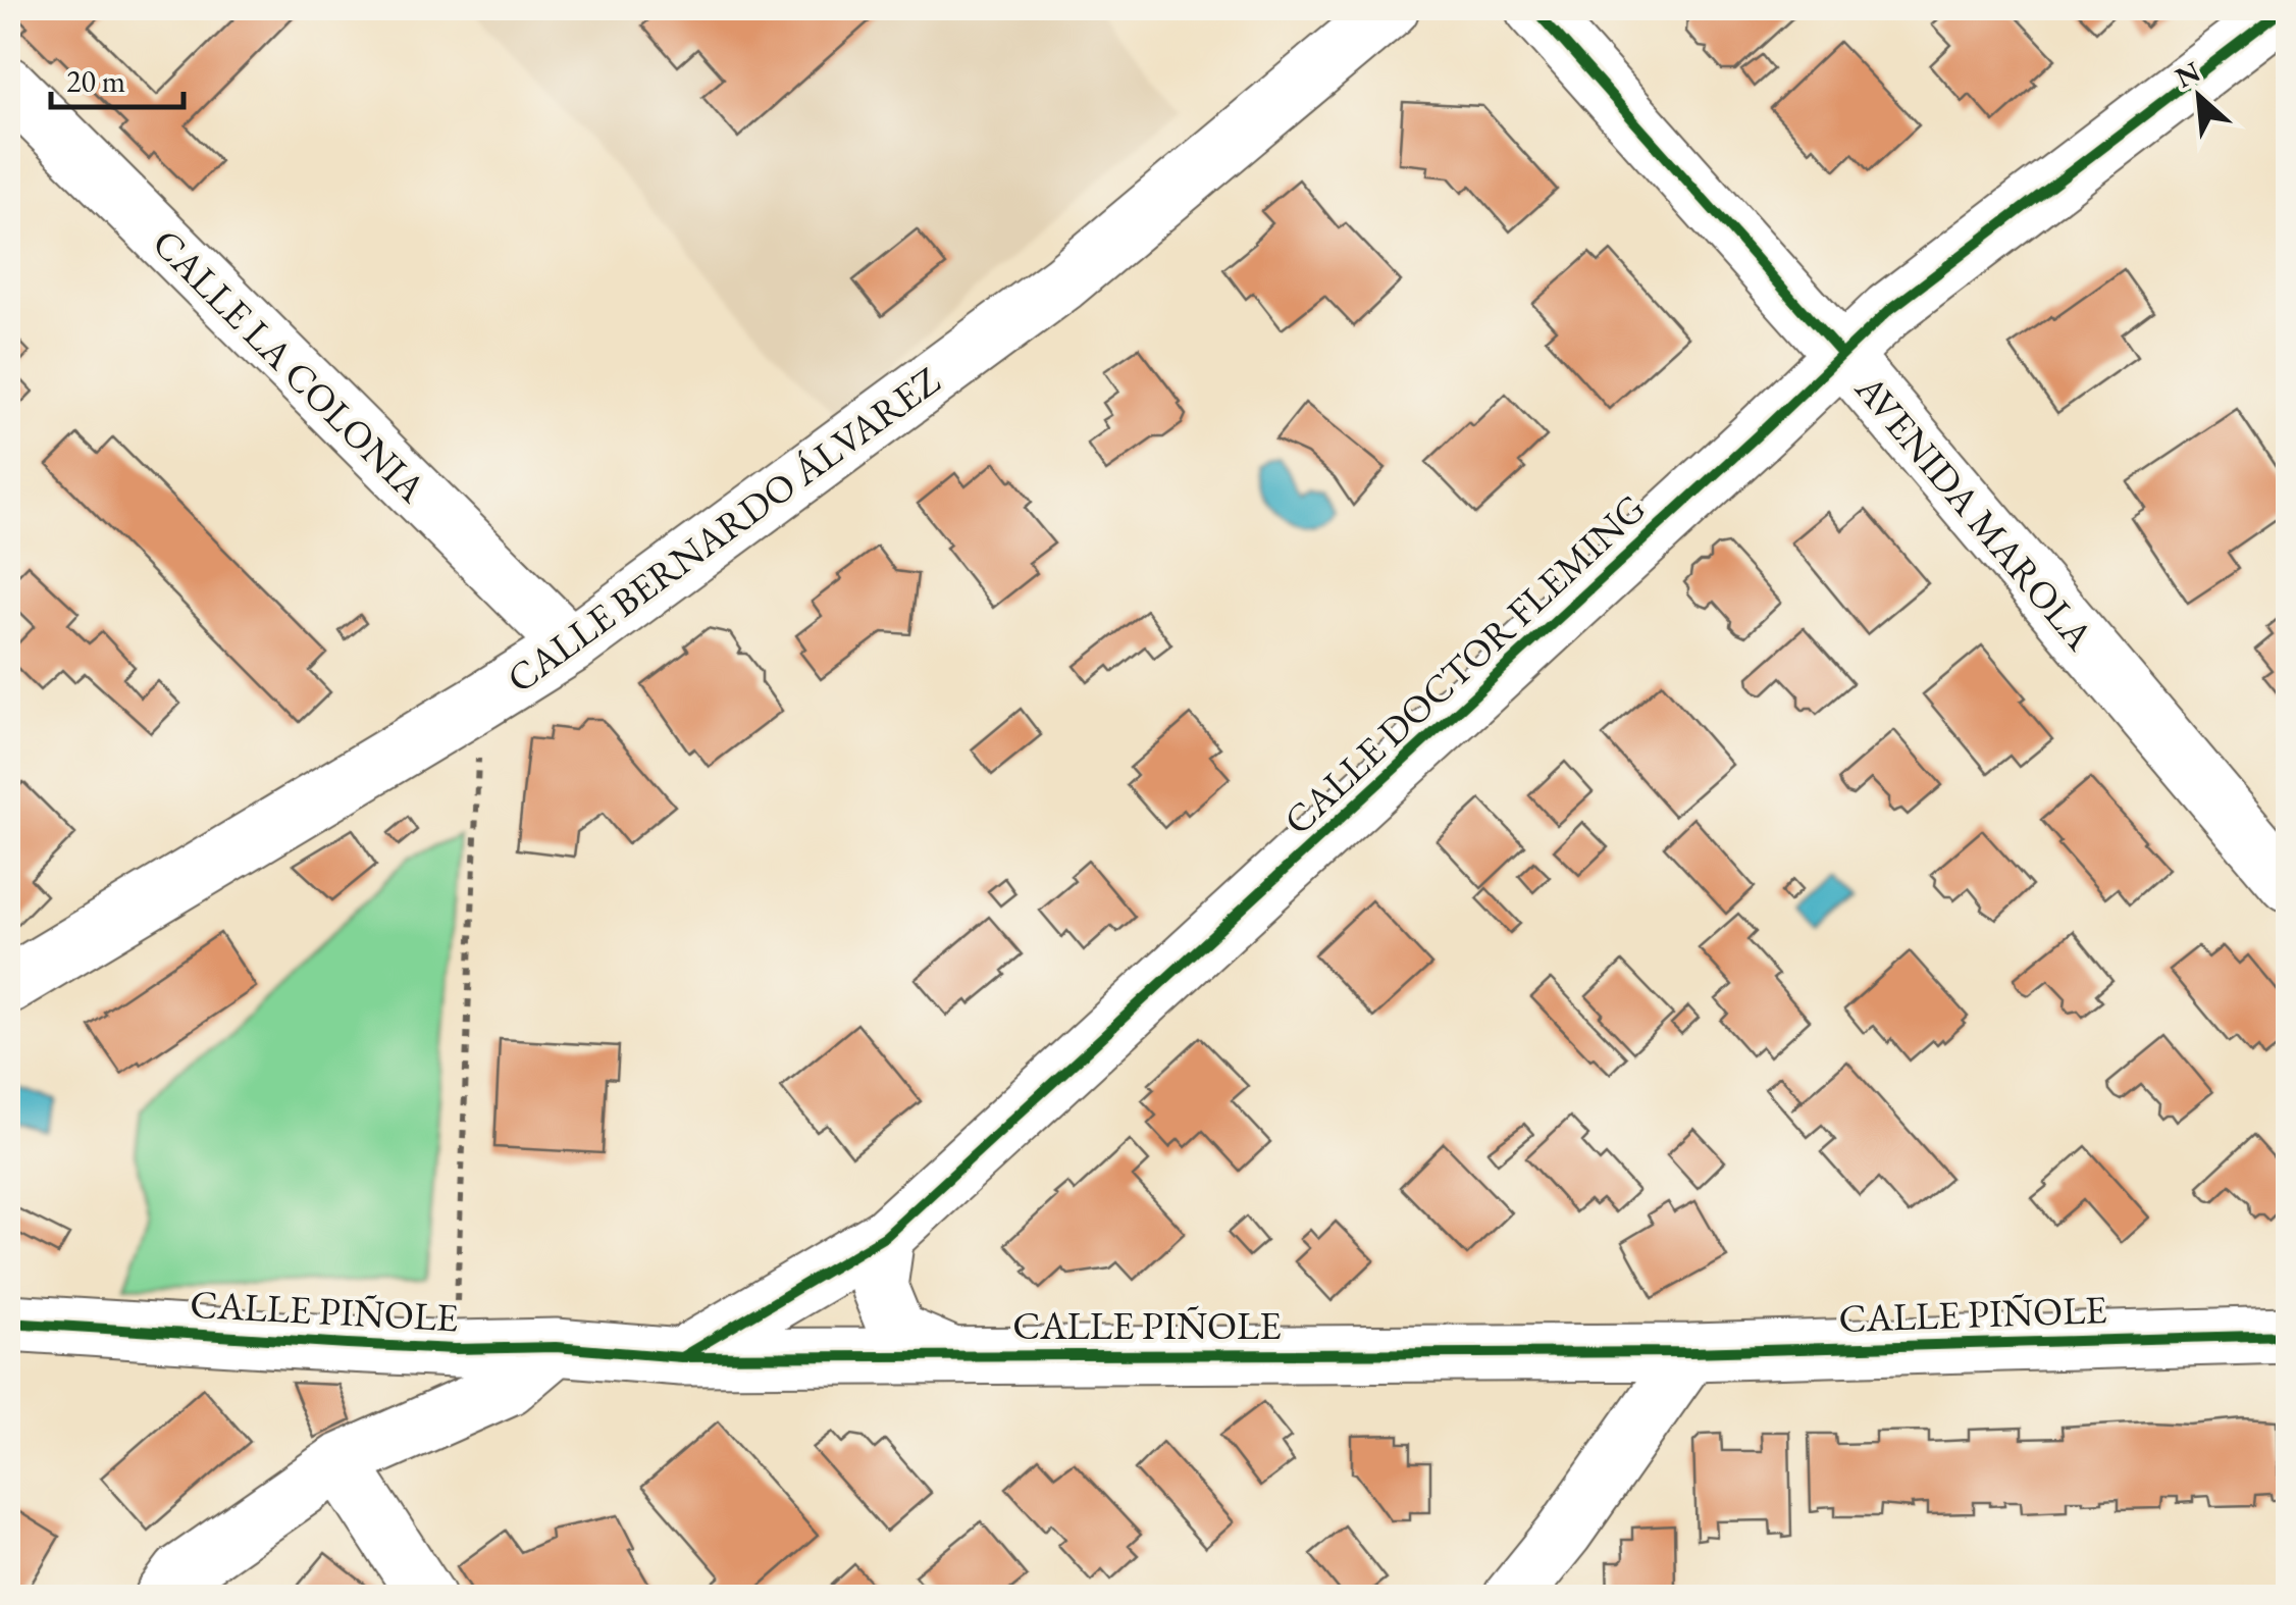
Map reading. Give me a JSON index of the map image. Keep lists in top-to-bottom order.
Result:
{
  "streets": {
    "street": [
      "CALLE LA COLONIA",
      "AVENIDA MAROLA",
      "CALLE BERNARDO ÁLVAREZ",
      "CALLE DOCTOR FLEMING",
      "CALLE PIÑOLE"
    ]
  },
  "crossings": [
    ["CALLE LA COLONIA", "CALLE BERNARDO ÁLVAREZ"],
    ["AVENIDA MAROLA", "CALLE DOCTOR FLEMING"],
    ["CALLE DOCTOR FLEMING", "CALLE PIÑOLE"]
  ],
  "scale_bar": "20 m",
  "north": "top left"
}
